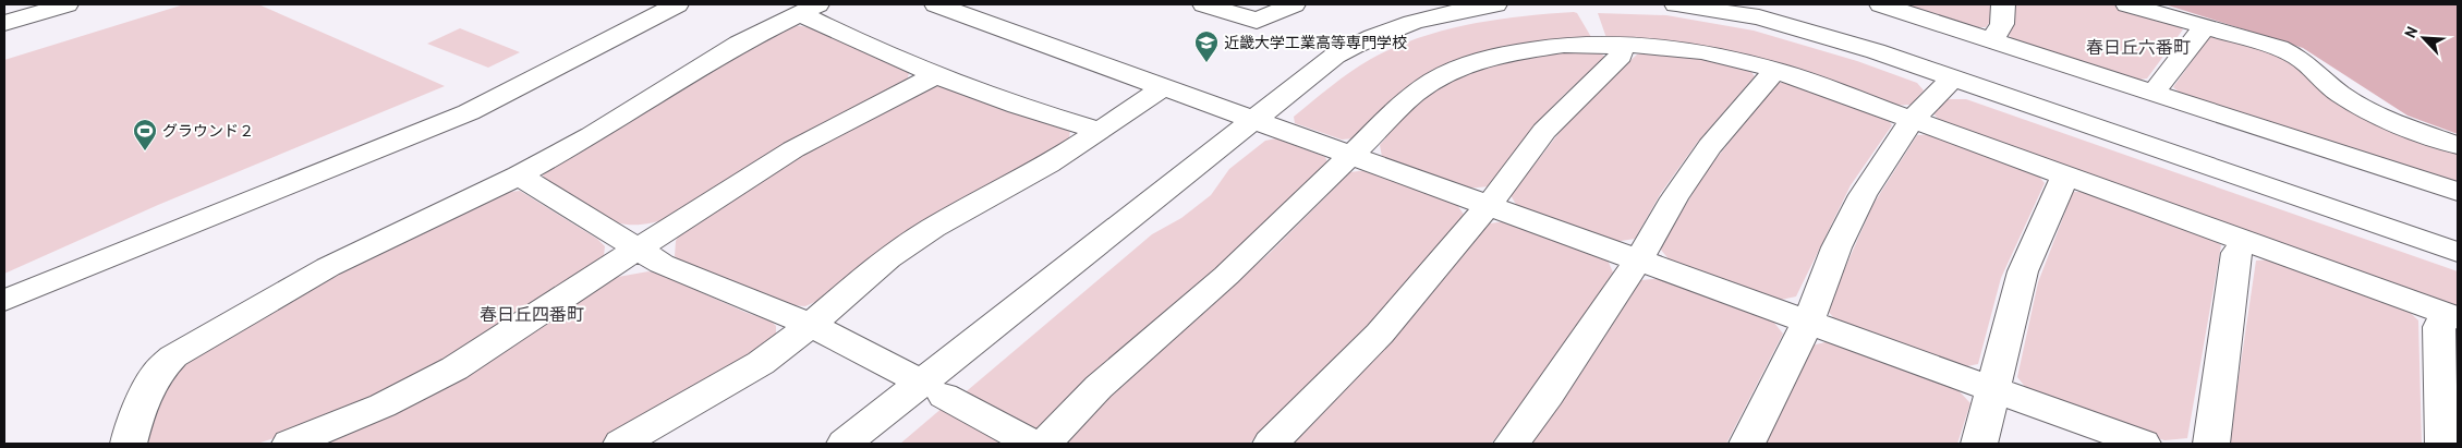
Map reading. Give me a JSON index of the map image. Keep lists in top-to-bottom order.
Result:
{
  "districts": ["春日丘六番町", "春日丘四番町"],
  "places": {
    "school or university": ["近畿大学工業高等専門学校"],
    "sports": ["グラウンド２"]
  },
  "north": "top left"
}
